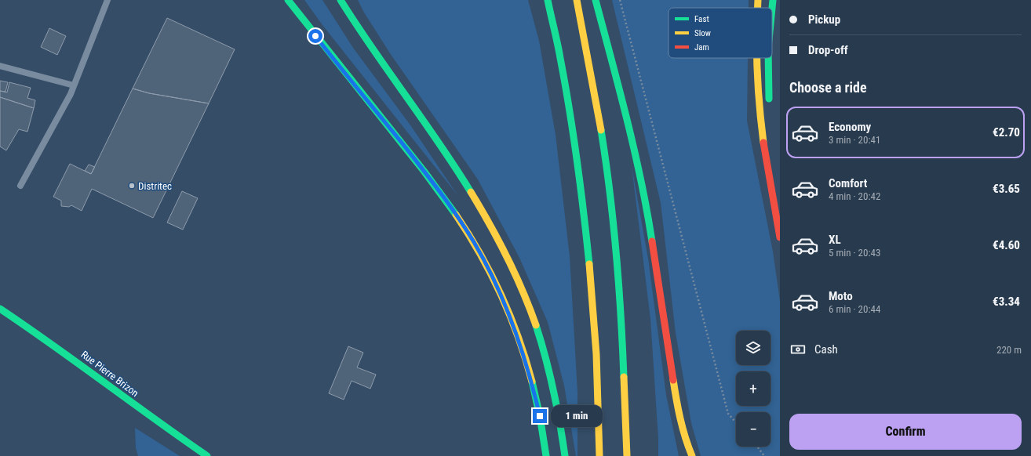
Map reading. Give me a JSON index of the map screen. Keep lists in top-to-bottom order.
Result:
{
  "streets": {
    "main road": ["Rue Pierre Brizon"]
  },
  "places": ["Distritec"],
  "legend": ["Fast", "Slow", "Jam"],
  "page": {
    "banner": ["Pickup", "Drop-off"],
    "heading": "Choose a ride",
    "list": [
      {
        "name": "Economy",
        "note": "3 min · 20:41",
        "value": "€2.70"
      },
      {
        "name": "Comfort",
        "note": "4 min · 20:42",
        "value": "€3.65"
      },
      {
        "name": "XL",
        "note": "5 min · 20:43",
        "value": "€4.60"
      },
      {
        "name": "Moto",
        "note": "6 min · 20:44",
        "value": "€3.34"
      }
    ],
    "map_buttons": ["+", "−"],
    "pay": ["Cash", "220 m"],
    "bubble": "1 min",
    "buttons": "Confirm"
  }
}
